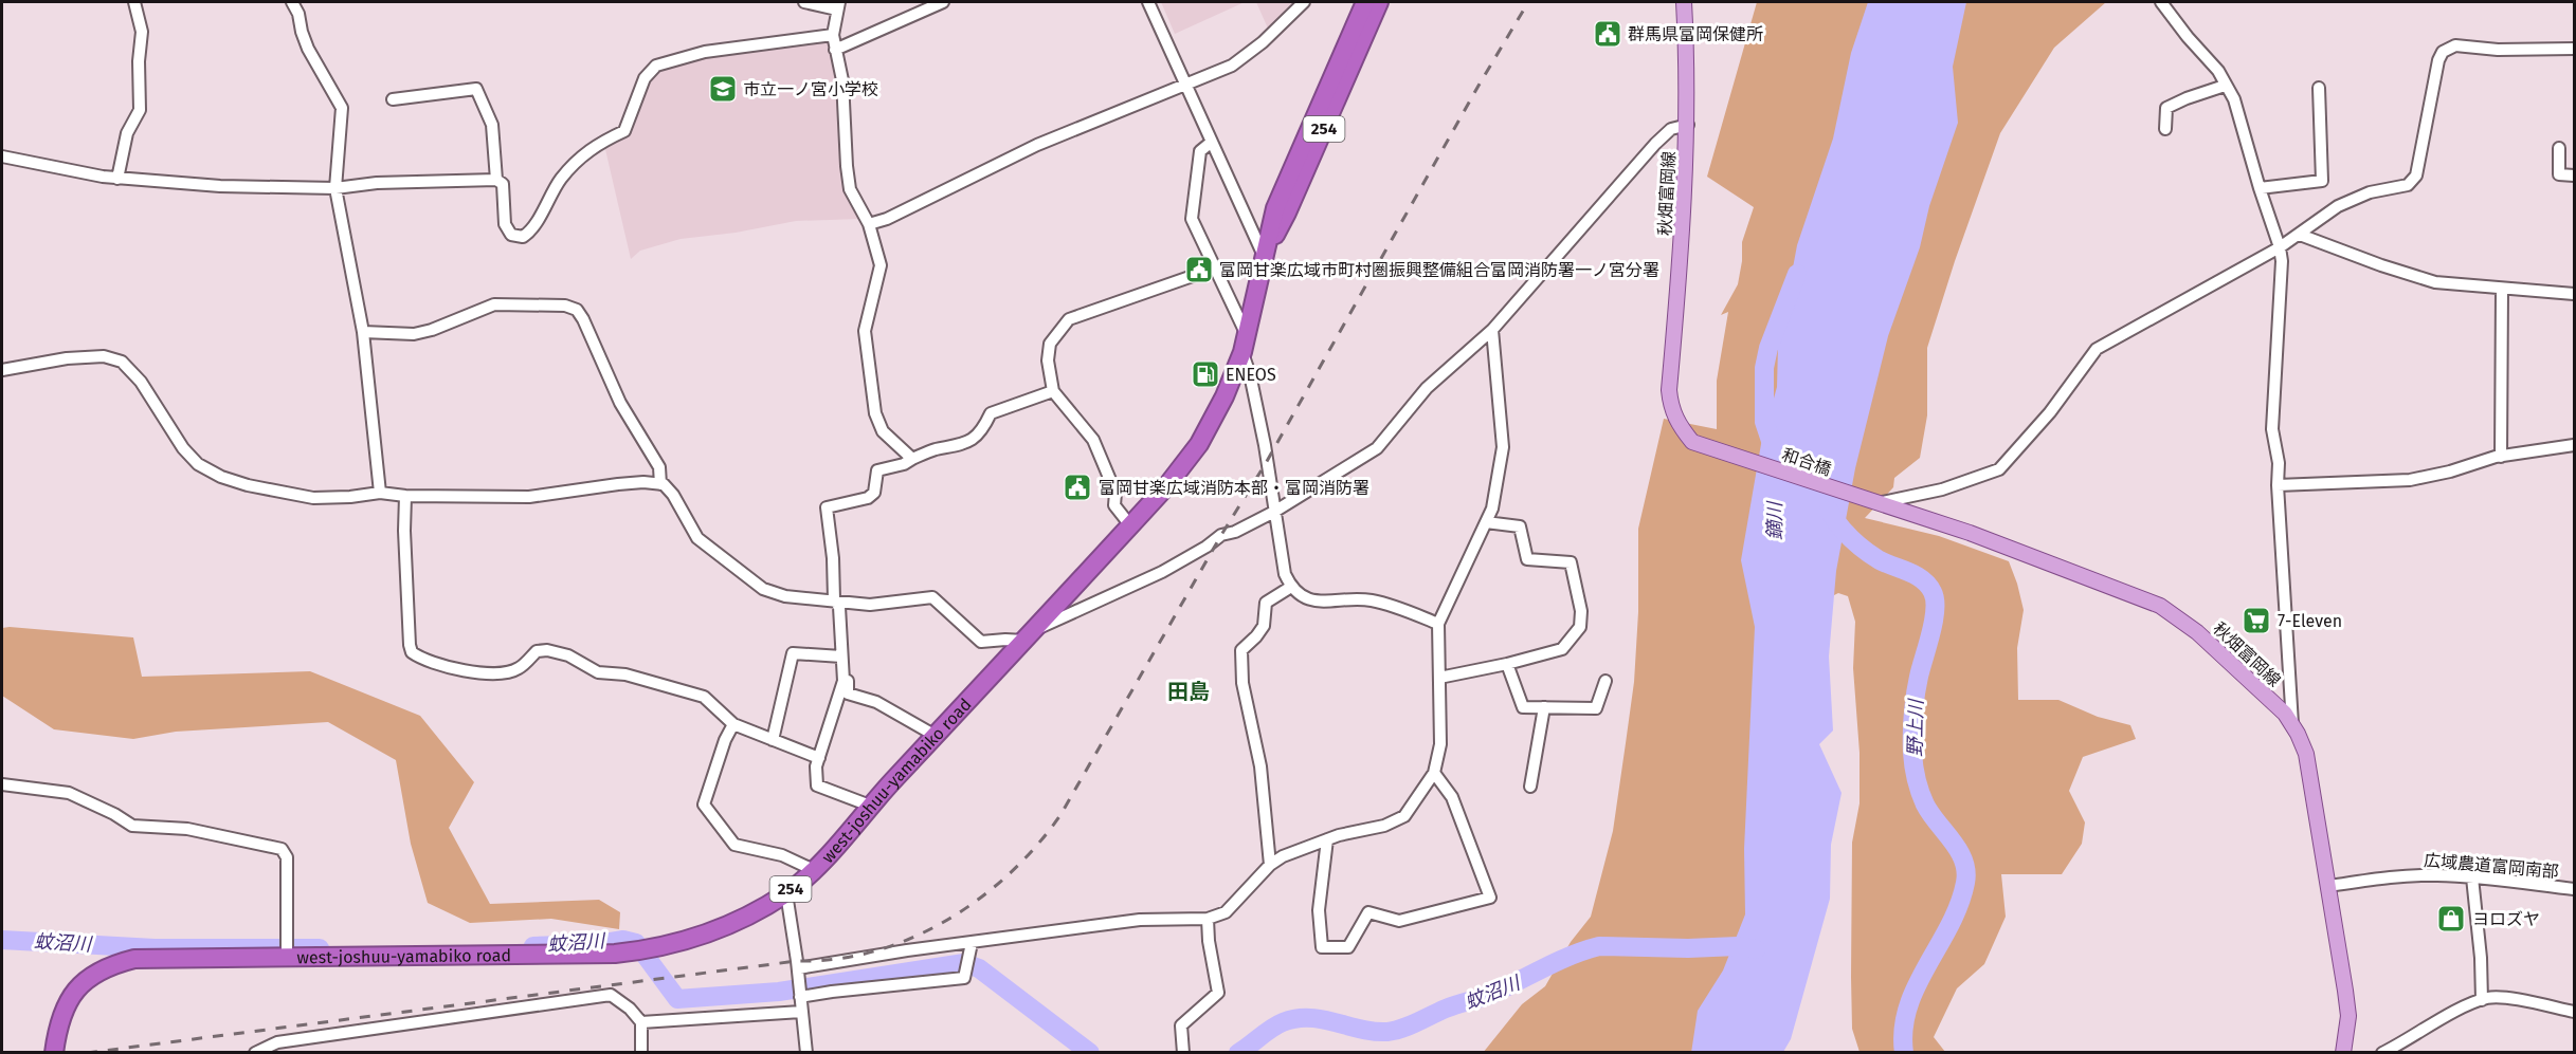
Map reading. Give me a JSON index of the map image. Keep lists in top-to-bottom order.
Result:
{
  "streets": {
    "highway": ["254", "west-joshuu-yamabiko road"],
    "main road": ["秋畑富岡線", "和合橋"],
    "street": ["広域農道富岡南部"]
  },
  "crossings": [
    ["254", "west-joshuu-yamabiko road"],
    ["秋畑富岡線", "和合橋"],
    ["秋畑富岡線", "広域農道富岡南部"]
  ],
  "districts": ["田島"],
  "water": ["鏑川", "野上川", "蚊沼川"],
  "places": {
    "public building": ["群馬県富岡保健所", "富岡甘楽広域市町村圏振興整備組合富岡消防署一ノ宮分署", "富岡甘楽広域消防本部・富岡消防署"],
    "school or university": ["市立一ノ宮小学校"],
    "fuel station": ["ENEOS"],
    "supermarket": ["7-Eleven"],
    "shop": ["ヨロズヤ"]
  }
}
